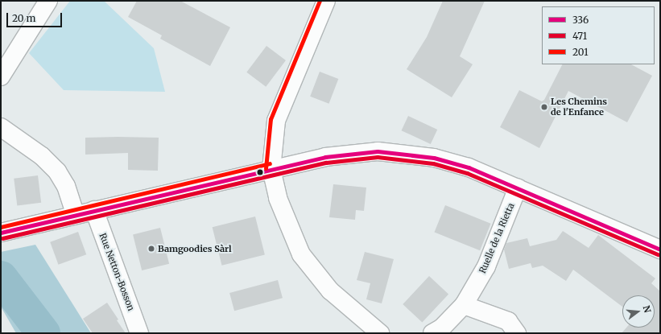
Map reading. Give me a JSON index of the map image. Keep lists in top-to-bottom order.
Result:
{
  "streets": {
    "street": ["Ruelle de la Rietta", "Rue Netton-Bosson"]
  },
  "places": ["Les Chemins de l'Enfance", "Bamgoodies Sàrl"],
  "lines": ["transit line 201", "transit line 336", "transit line 471"],
  "legend": ["336", "471", "201"],
  "scale_bar": "20 m",
  "north": "right"
}
